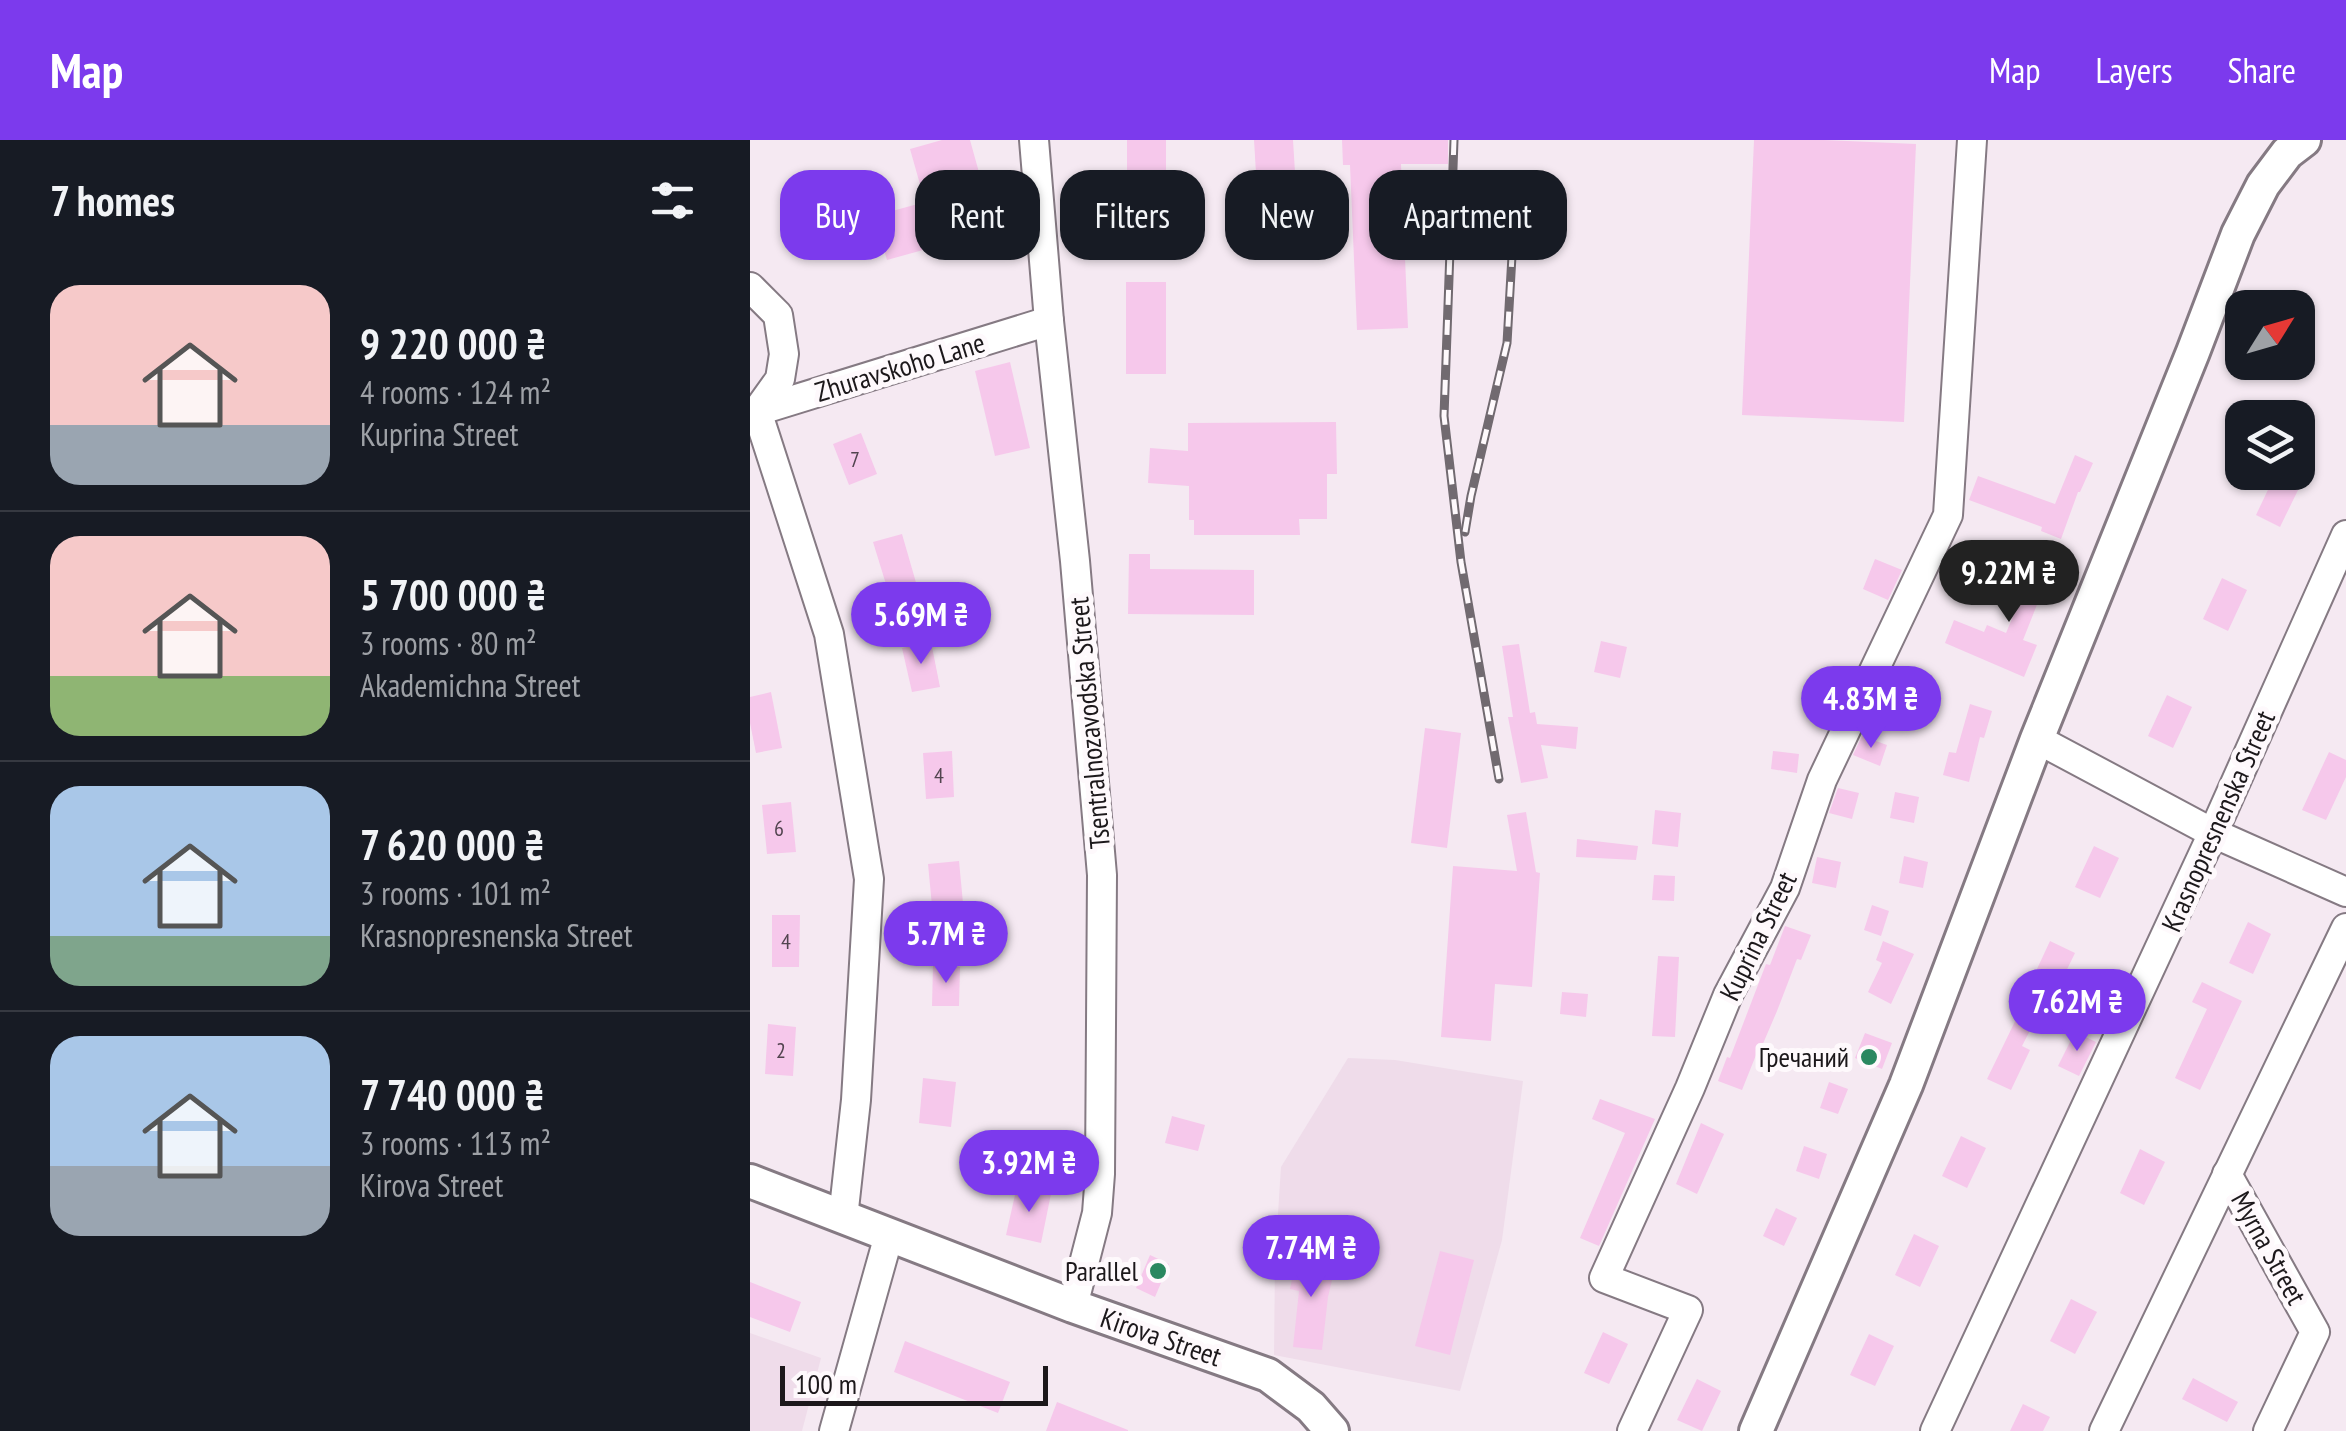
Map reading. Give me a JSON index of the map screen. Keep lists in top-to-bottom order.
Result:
{
  "streets": {
    "main road": ["Kirova Street"],
    "street": [
      "Zhuravskoho Lane",
      "Tsentralnozavodska Street",
      "Krasnopresnenska Street",
      "Kuprina Street",
      "Myrna Street"
    ]
  },
  "crossings": [
    ["Zhuravskoho Lane", "Tsentralnozavodska Street"],
    ["Tsentralnozavodska Street", "Kirova Street"]
  ],
  "places": ["Гречаний", "Parallel"],
  "house_numbers": [
    "7",
    "4",
    "6",
    "4",
    "2"
  ],
  "scale_bar": "100 m",
  "north": "top right",
  "page": {
    "header": "Map",
    "nav": ["Map", "Layers", "Share"],
    "heading": "7 homes",
    "chip": [
      "Buy",
      "Rent",
      "Filters",
      "New",
      "Apartment"
    ],
    "list": [
      {
        "name": "9 220 000 ₴",
        "note": "4 rooms · 124 m² · Kuprina Street"
      },
      {
        "name": "5 700 000 ₴",
        "note": "3 rooms · 80 m² · Akademichna Street"
      },
      {
        "name": "7 620 000 ₴",
        "note": "3 rooms · 101 m² · Krasnopresnenska Street"
      },
      {
        "name": "7 740 000 ₴",
        "note": "3 rooms · 113 m² · Kirova Street"
      }
    ],
    "price": [
      "9.22M ₴",
      "5.69M ₴",
      "4.83M ₴",
      "5.7M ₴",
      "7.62M ₴",
      "3.92M ₴",
      "7.74M ₴"
    ],
    "scale": "100 m"
  }
}
